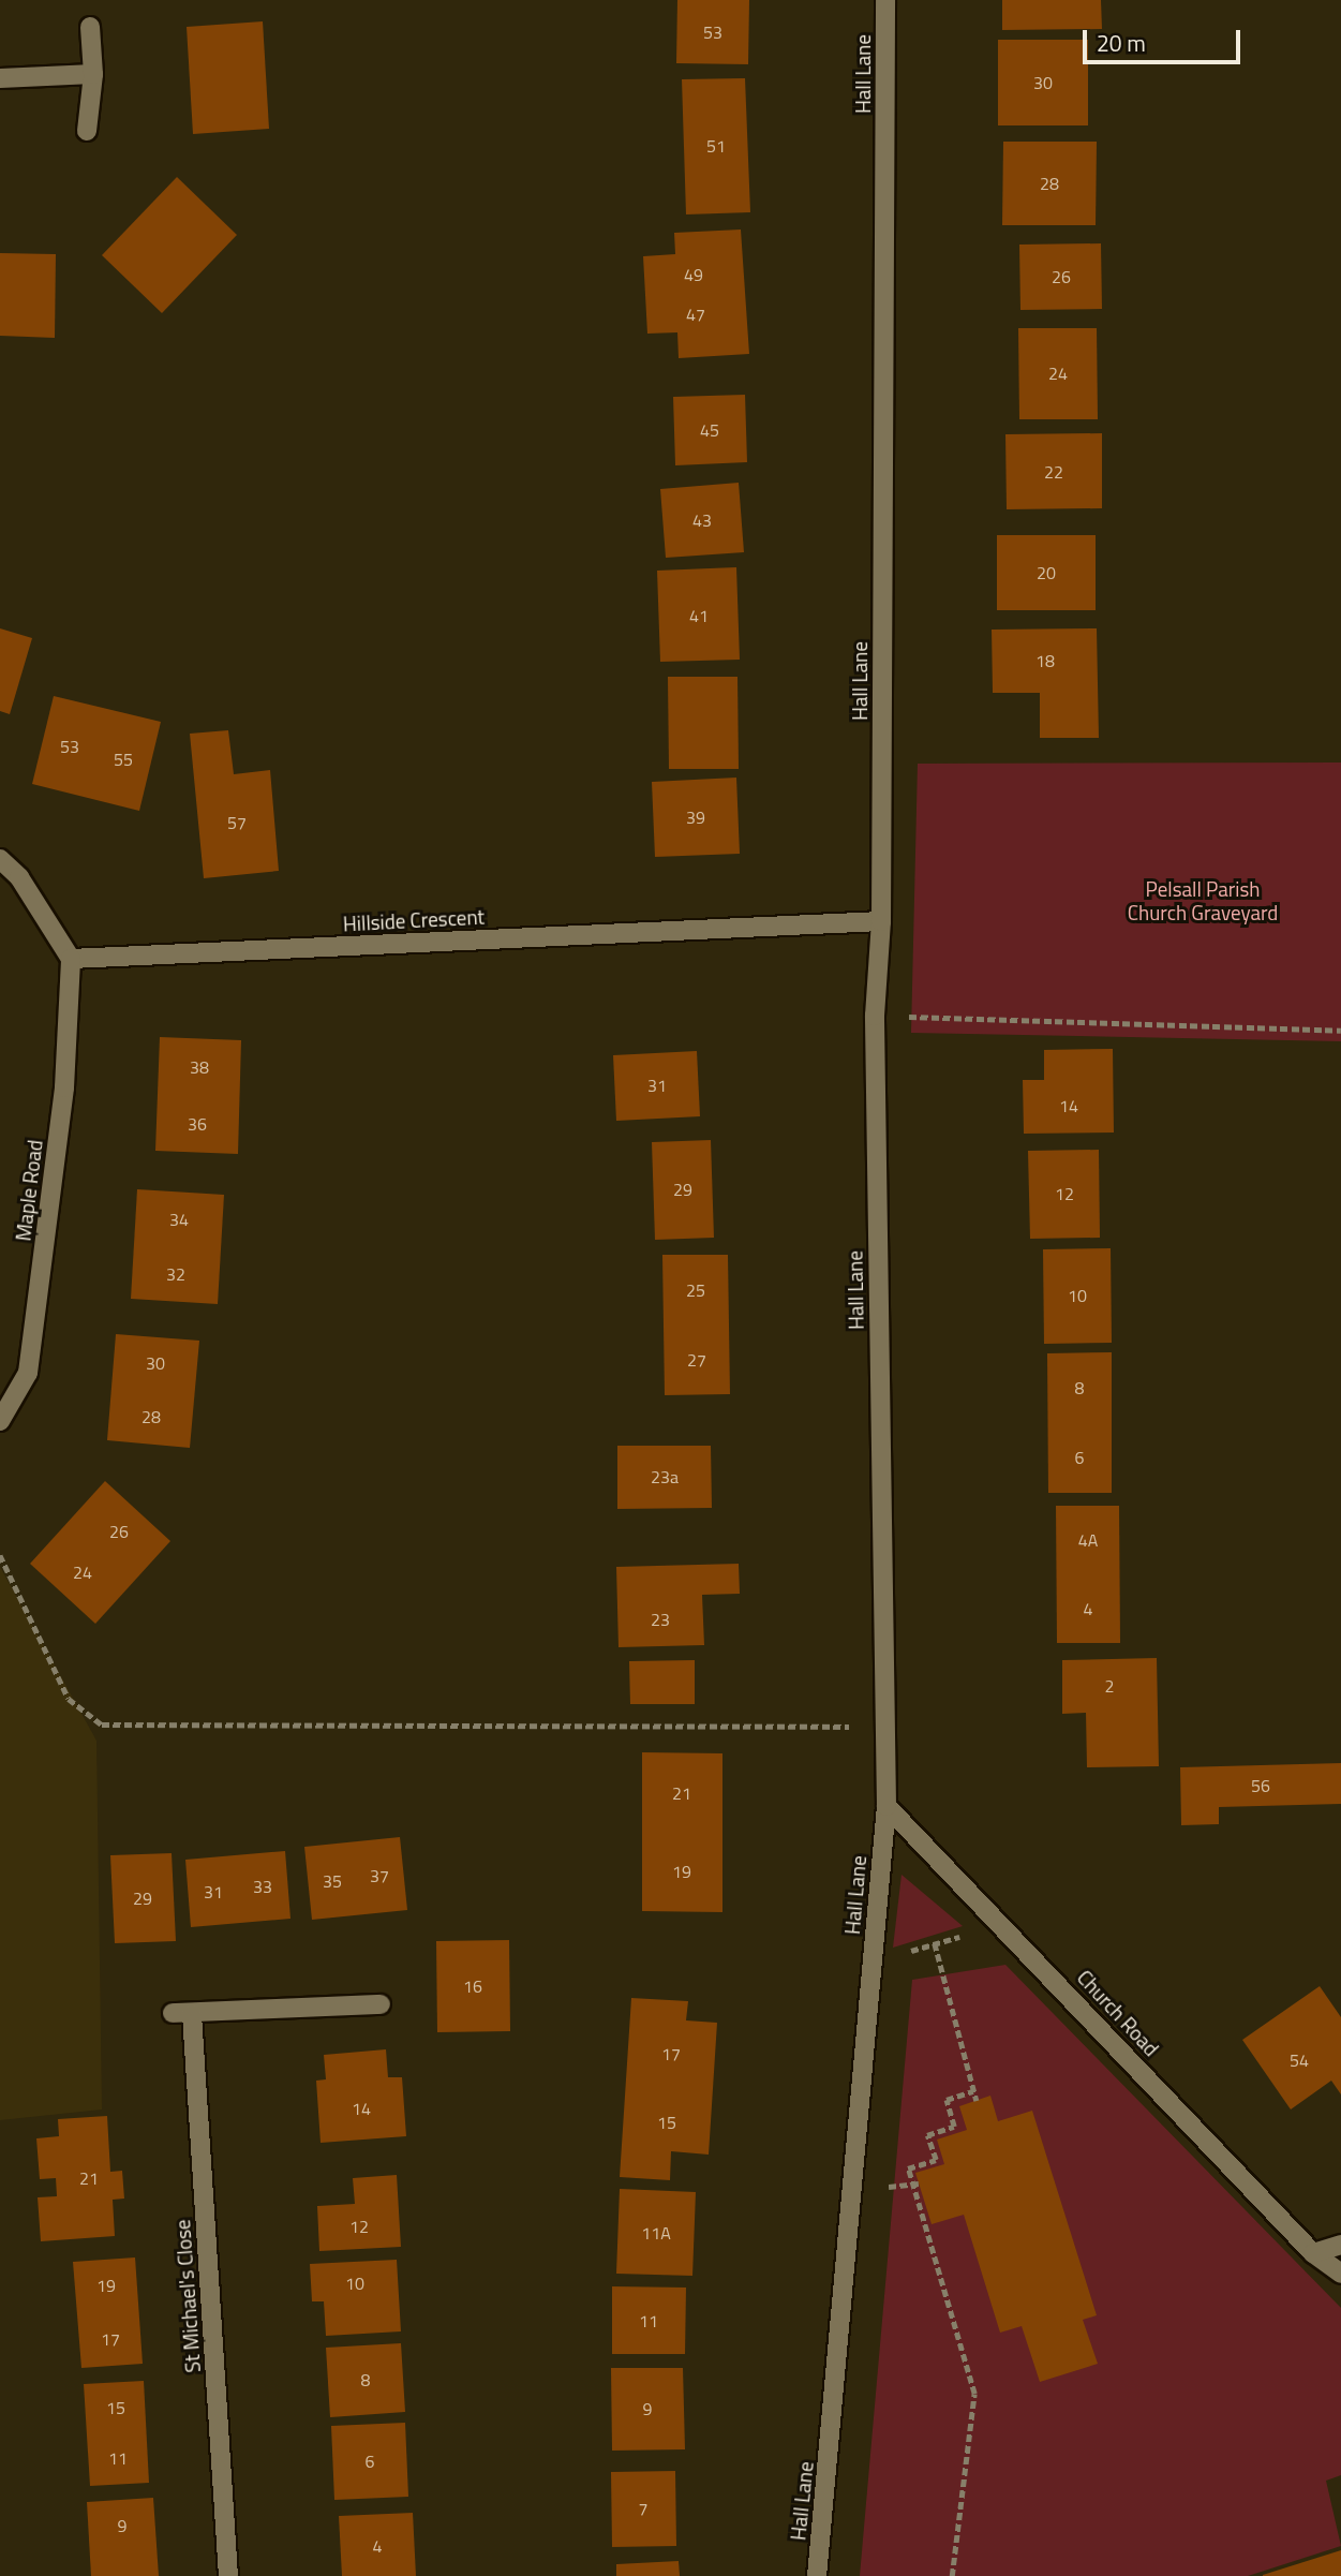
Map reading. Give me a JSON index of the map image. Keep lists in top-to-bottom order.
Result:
{
  "streets": {
    "street": [
      "Hall Lane",
      "Hillside Crescent",
      "Maple Road",
      "Church Road",
      "St Michael's Close"
    ]
  },
  "crossings": [
    ["Hall Lane", "Hillside Crescent"],
    ["Hall Lane", "Church Road"],
    ["Hillside Crescent", "Maple Road"]
  ],
  "parks": ["Pelsall Parish Church Graveyard"],
  "house_numbers": [
    "53",
    "30",
    "51",
    "28",
    "49",
    "26",
    "47",
    "24",
    "45",
    "22",
    "43",
    "20",
    "41",
    "18",
    "53",
    "55",
    "39",
    "57",
    "38",
    "31",
    "14",
    "36",
    "29",
    "12",
    "34",
    "32",
    "25",
    "10",
    "27",
    "30",
    "8",
    "28",
    "6",
    "23a",
    "26",
    "4A",
    "24",
    "4",
    "23",
    "2",
    "56",
    "21",
    "19",
    "37",
    "35",
    "33",
    "31",
    "29",
    "16",
    "17",
    "54",
    "14",
    "15",
    "21",
    "12",
    "11A",
    "10",
    "19",
    "11",
    "17",
    "8",
    "15",
    "9",
    "11",
    "6",
    "7",
    "9",
    "4"
  ],
  "scale_bar": "20 m"
}
